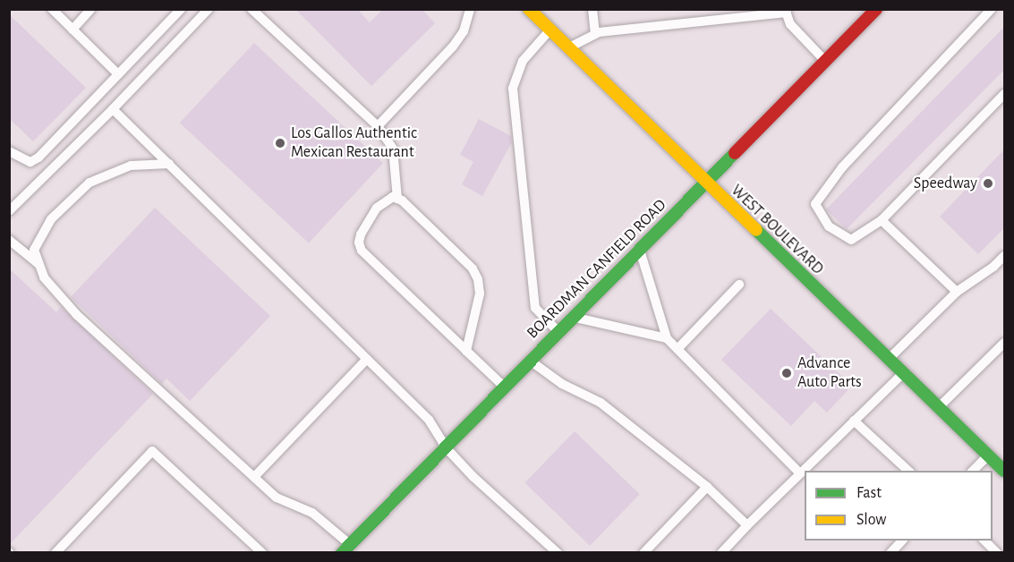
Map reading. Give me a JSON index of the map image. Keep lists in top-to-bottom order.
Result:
{
  "streets": {
    "main road": ["WEST BOULEVARD", "BOARDMAN CANFIELD ROAD"]
  },
  "crossings": [
    ["WEST BOULEVARD", "BOARDMAN CANFIELD ROAD"]
  ],
  "places": ["Los Gallos Authentic Mexican Restaurant", "Speedway", "Advance Auto Parts"],
  "legend": ["Fast", "Slow"]
}
